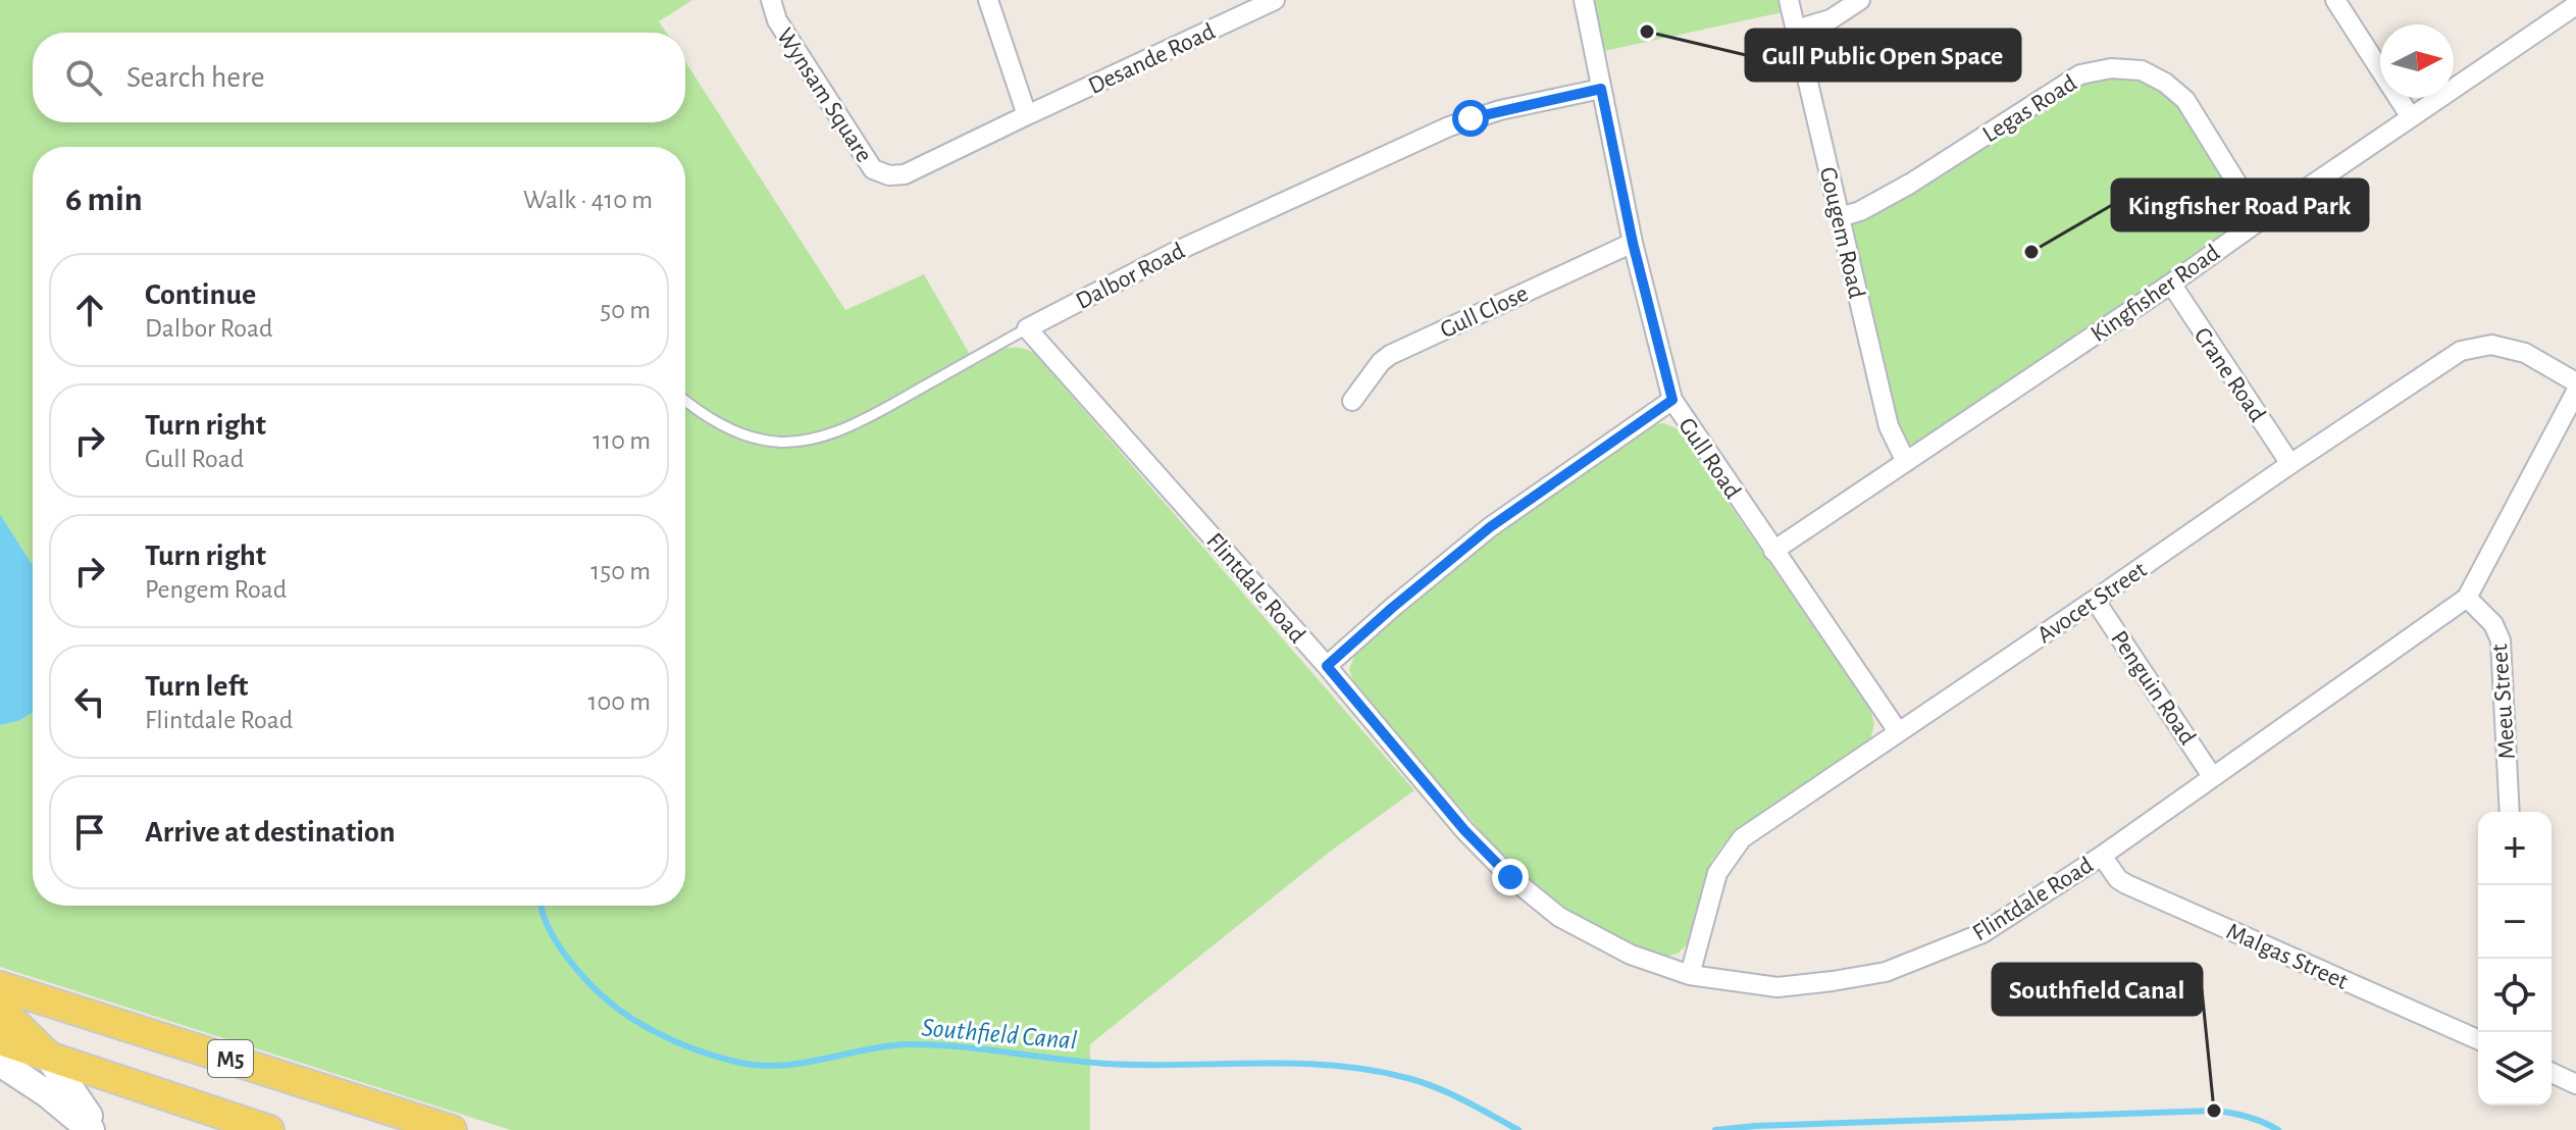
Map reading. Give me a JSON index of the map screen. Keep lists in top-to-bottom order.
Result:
{
  "streets": {
    "main road": ["M5"],
    "street": [
      "Desande Road",
      "Wynsam Square",
      "Legas Road",
      "Gougem Road",
      "Dalbor Road",
      "Kingfisher Road",
      "Gull Close",
      "Crane Road",
      "Gull Road",
      "Flintdale Road",
      "Avocet Street",
      "Penguin Road",
      "Meeu Street",
      "Malgas Street"
    ]
  },
  "crossings": [
    ["Desande Road", "Wynsam Square"],
    ["Legas Road", "Gougem Road"],
    ["Legas Road", "Kingfisher Road"],
    ["Gougem Road", "Kingfisher Road"],
    ["Dalbor Road", "Gull Road"],
    ["Dalbor Road", "Flintdale Road"],
    ["Kingfisher Road", "Crane Road"],
    ["Kingfisher Road", "Gull Road"],
    ["Gull Close", "Gull Road"],
    ["Crane Road", "Avocet Street"],
    ["Gull Road", "Avocet Street"],
    ["Flintdale Road", "Avocet Street"],
    ["Flintdale Road", "Penguin Road"],
    ["Flintdale Road", "Meeu Street"],
    ["Flintdale Road", "Malgas Street"],
    ["Avocet Street", "Penguin Road"]
  ],
  "water": ["Southfield Canal"],
  "places": ["Gull Public Open Space", "Kingfisher Road Park", "Southfield Canal"],
  "north": "right",
  "page": {
    "search": "Search here",
    "heading": ["6 min", "Walk · 410 m"],
    "list": [
      ["Continue", "Dalbor Road", "50 m"],
      ["Turn right", "Gull Road", "110 m"],
      ["Turn right", "Pengem Road", "150 m"],
      ["Turn left", "Flintdale Road", "100 m"],
      "Arrive at destination"
    ],
    "map_buttons": ["+", "−"]
  }
}
